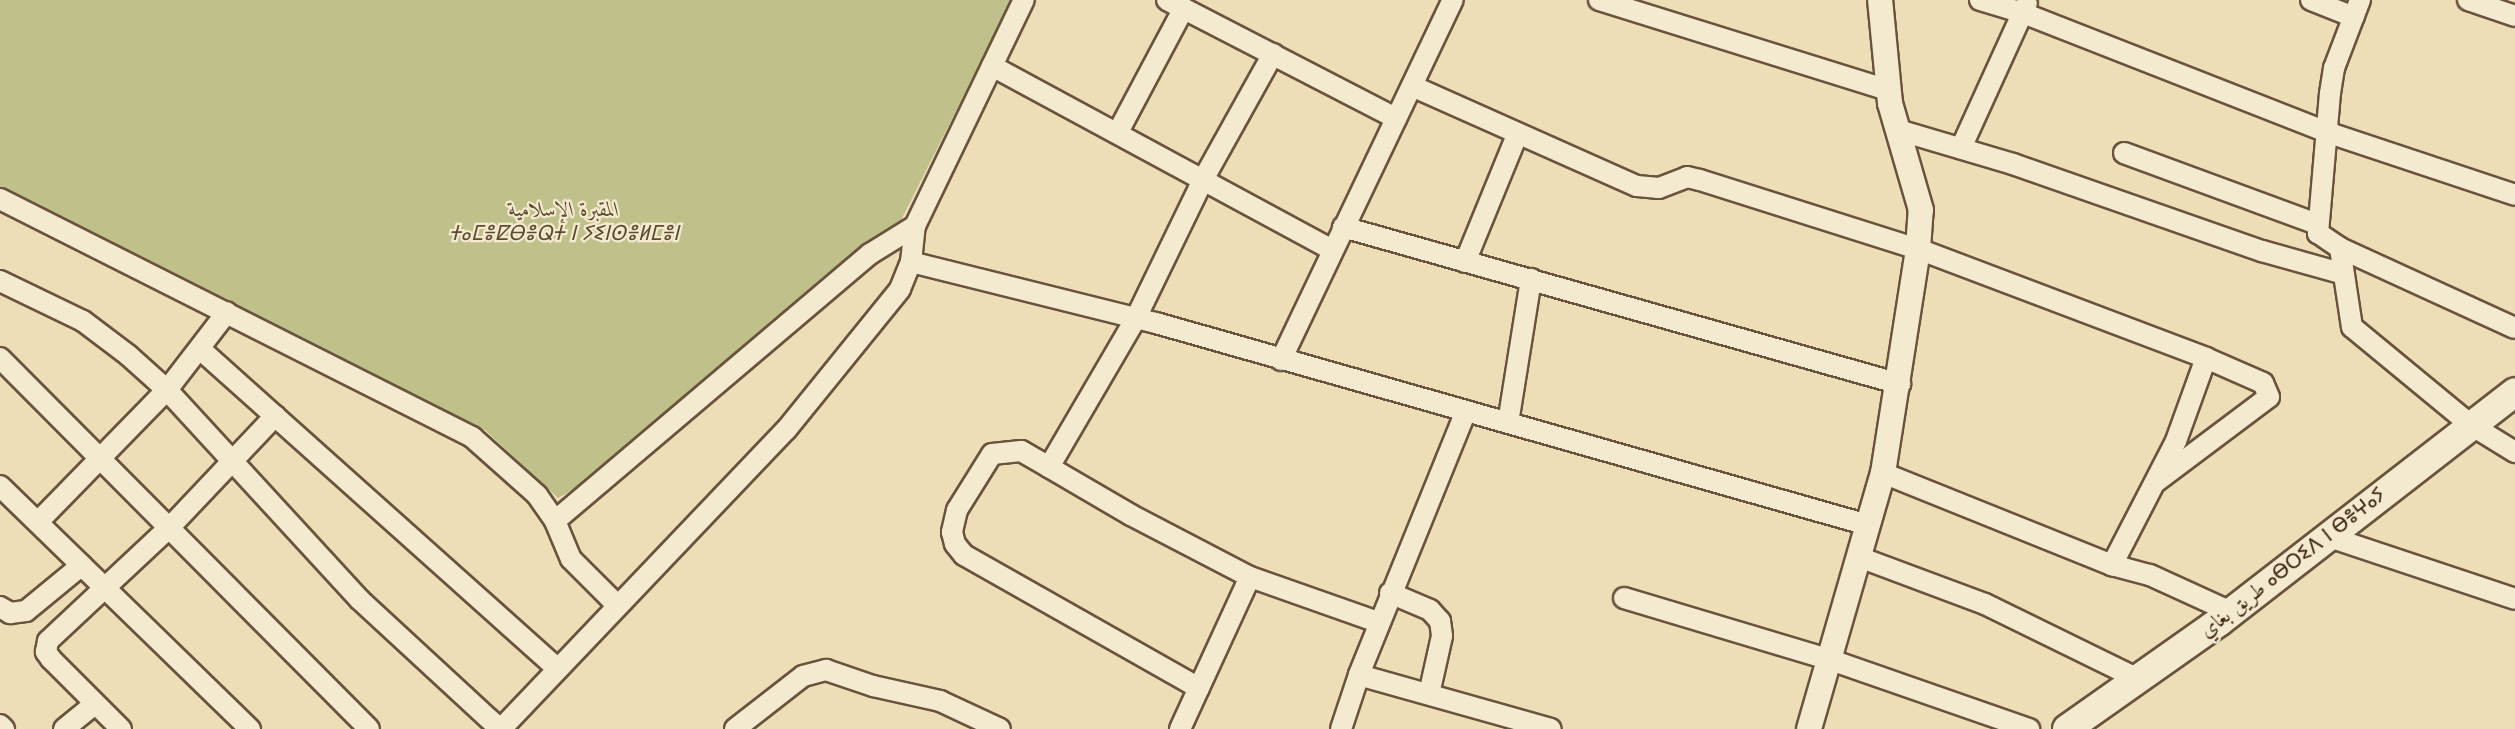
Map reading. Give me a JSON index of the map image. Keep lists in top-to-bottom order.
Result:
{
  "streets": {
    "main road": ["طريق بغاي ⴰⴱⵔⵉⴷ ⵏ ⴱⴻⵖⴰⵢ"]
  },
  "parks": ["المقبرة الإسلامية ⵜⴰⵎⴻⵇⴱⴻⵕⵜ ⵏ ⵢⵉⵏⵙⴻⵍⵎⴻⵏ"]
}
